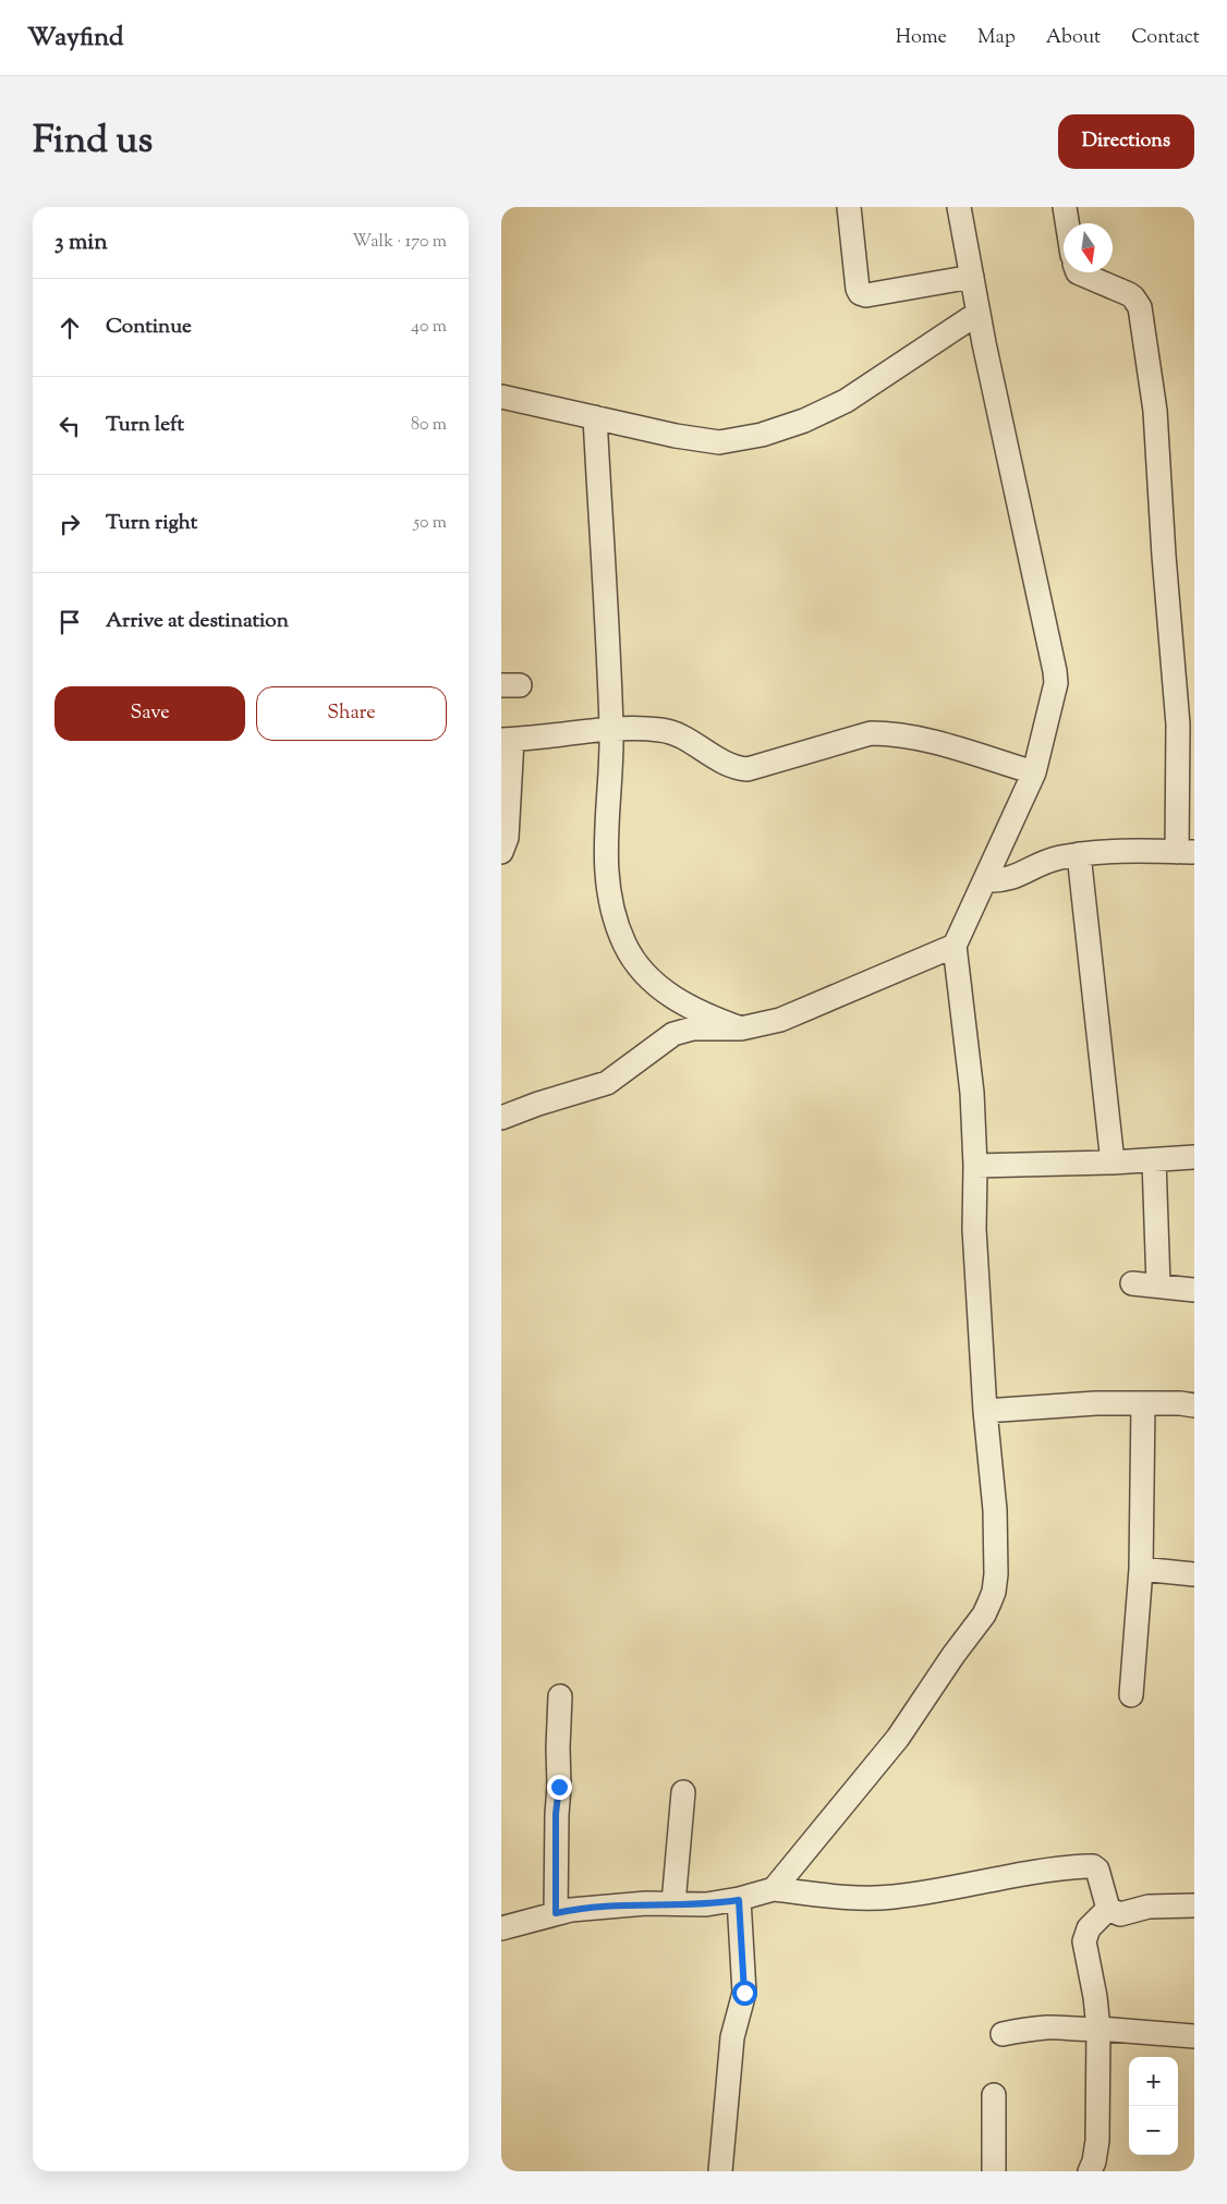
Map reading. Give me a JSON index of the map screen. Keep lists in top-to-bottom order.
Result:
{
  "north": "bottom",
  "page": {
    "header": "Wayfind",
    "nav": [
      "Home",
      "Map",
      "About",
      "Contact"
    ],
    "title": "Find us",
    "buttons": [
      "Directions",
      ["Save", "Share"]
    ],
    "heading": ["3 min", "Walk · 170 m"],
    "list": [
      ["Continue", "40 m"],
      ["Turn left", "80 m"],
      ["Turn right", "50 m"],
      "Arrive at destination"
    ],
    "map_buttons": ["+", "−"]
  }
}
